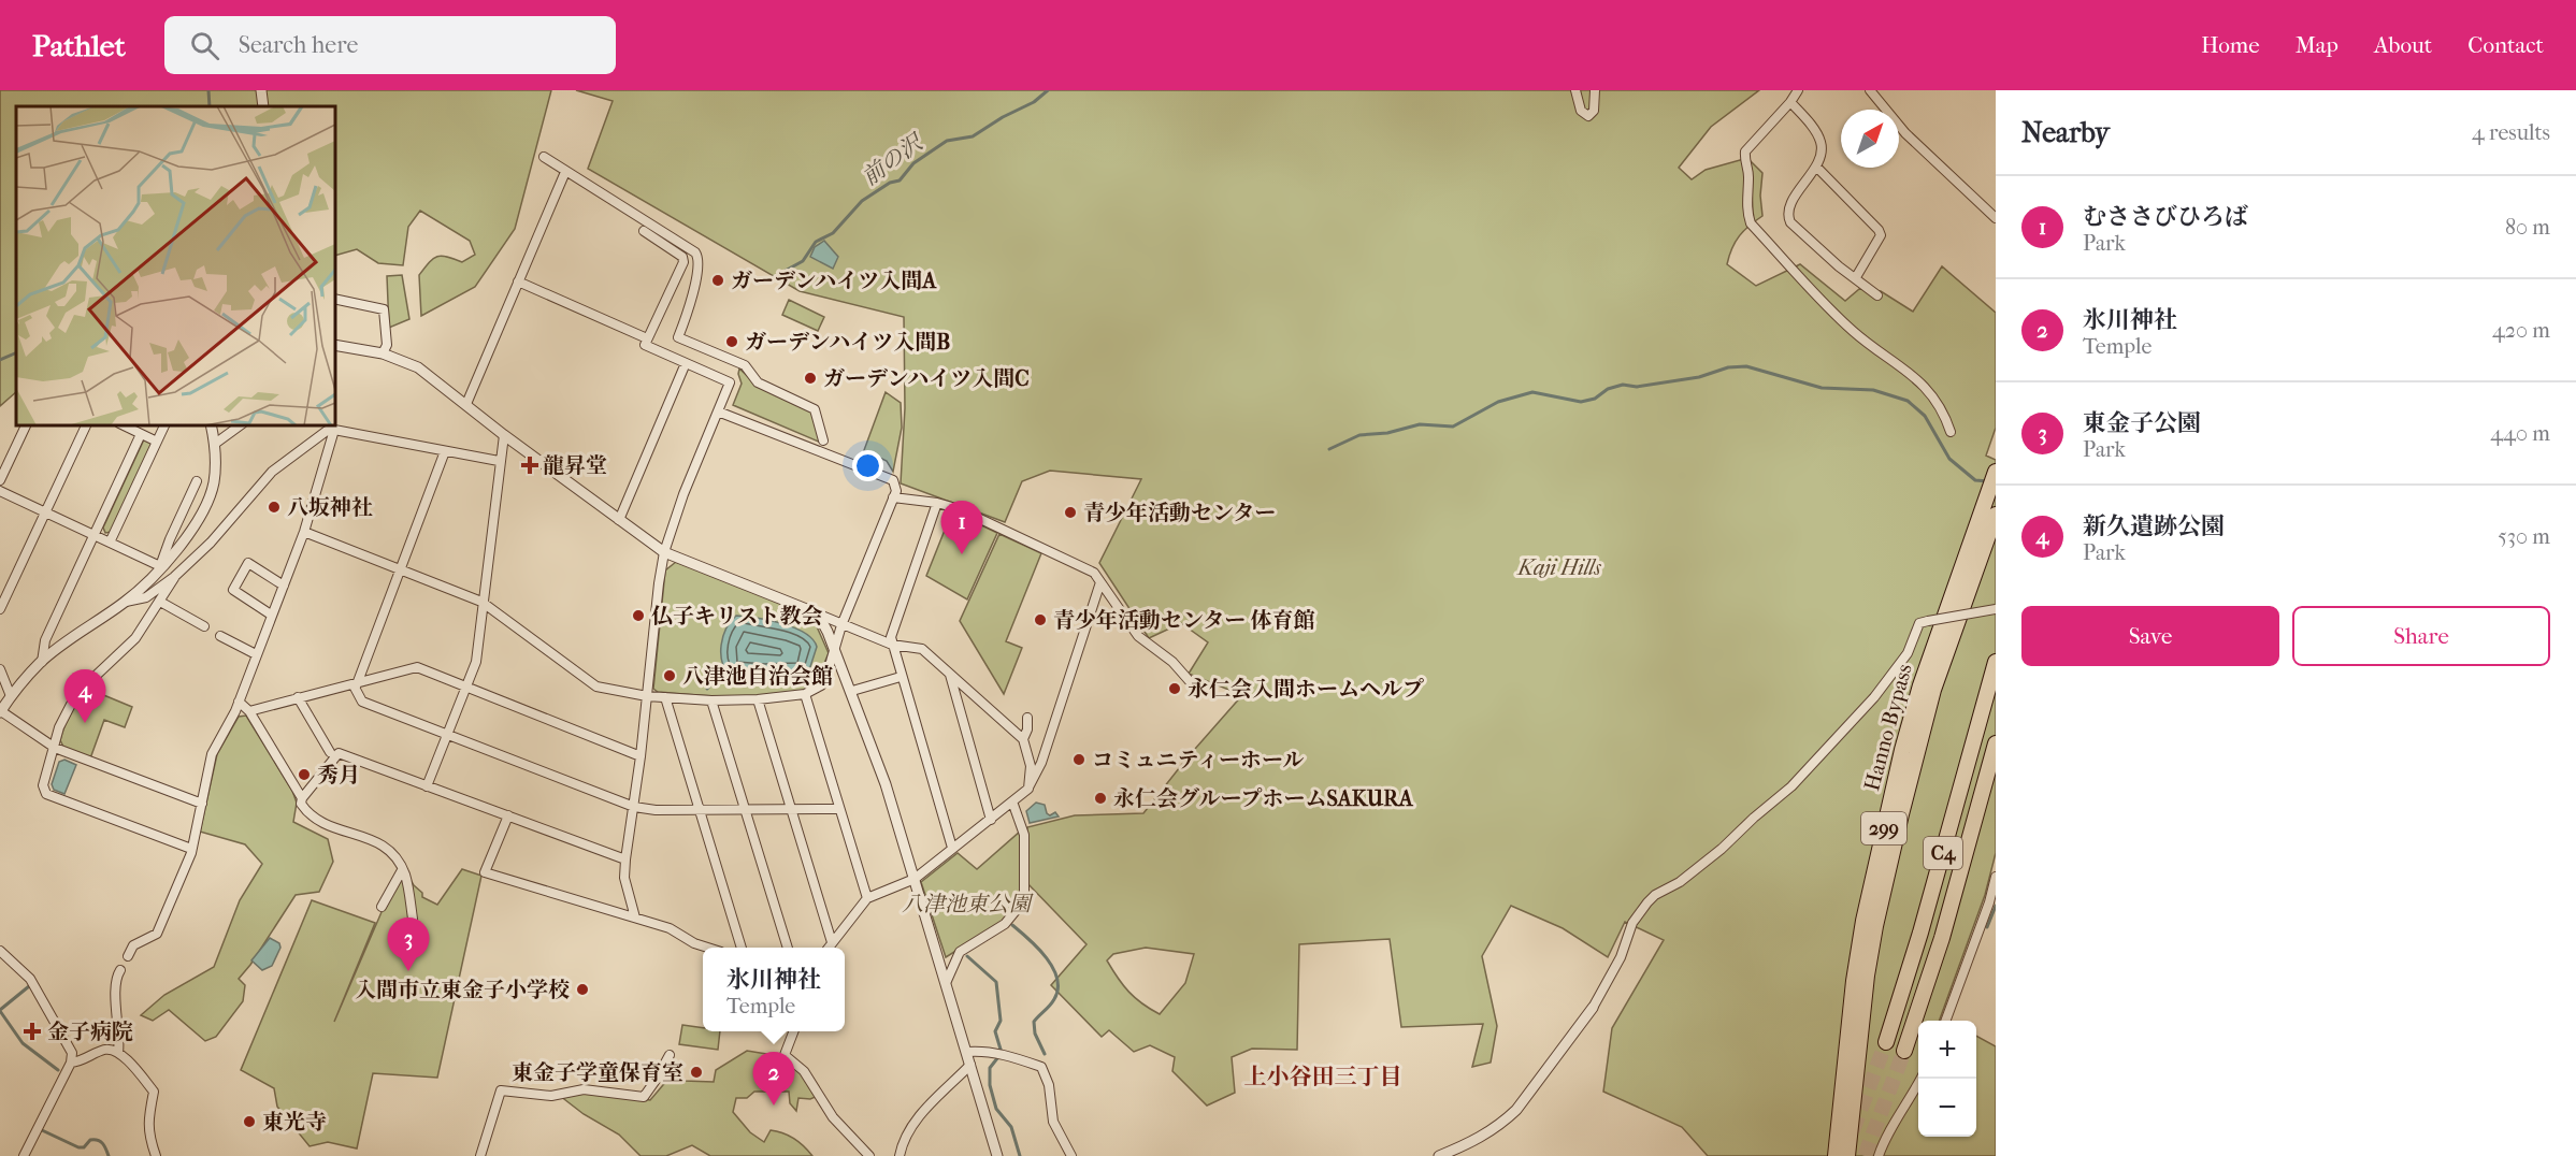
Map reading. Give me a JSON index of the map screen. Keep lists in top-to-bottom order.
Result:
{
  "streets": {
    "highway": ["Hanno Bypass", "299", "C4"]
  },
  "districts": ["上小谷田三丁目"],
  "water": ["前の沢"],
  "parks": ["Kaji Hills", "八津池東公園"],
  "places": {
    "other": [
      "ガーデンハイツ入間A",
      "ガーデンハイツ入間B",
      "ガーデンハイツ入間C",
      "八坂神社",
      "青少年活動センター",
      "仏子キリスト教会",
      "青少年活動センター 体育館",
      "八津池自治会館",
      "永仁会入間ホームヘルプ",
      "コミュニティーホール",
      "秀月",
      "永仁会グループホームSAKURA",
      "入間市立東金子小学校",
      "東金子学童保育室",
      "東光寺"
    ],
    "health": ["龍昇堂", "金子病院"]
  },
  "north": "top right",
  "page": {
    "header": "Pathlet",
    "search": "Search here",
    "nav": [
      "Home",
      "Map",
      "About",
      "Contact"
    ],
    "heading": ["Nearby", "4 results"],
    "list": [
      {
        "mark": "1",
        "name": "むささびひろば",
        "note": "Park",
        "value": "80 m"
      },
      {
        "mark": "2",
        "name": "氷川神社",
        "note": "Temple",
        "value": "420 m"
      },
      {
        "mark": "3",
        "name": "東金子公園",
        "note": "Park",
        "value": "440 m"
      },
      {
        "mark": "4",
        "name": "新久遺跡公園",
        "note": "Park",
        "value": "530 m"
      }
    ],
    "pins": [
      "1",
      "4",
      "3",
      "2"
    ],
    "buttons": ["Save", "Share"],
    "popup": ["氷川神社", "Temple"],
    "map_buttons": ["+", "−"]
  }
}
